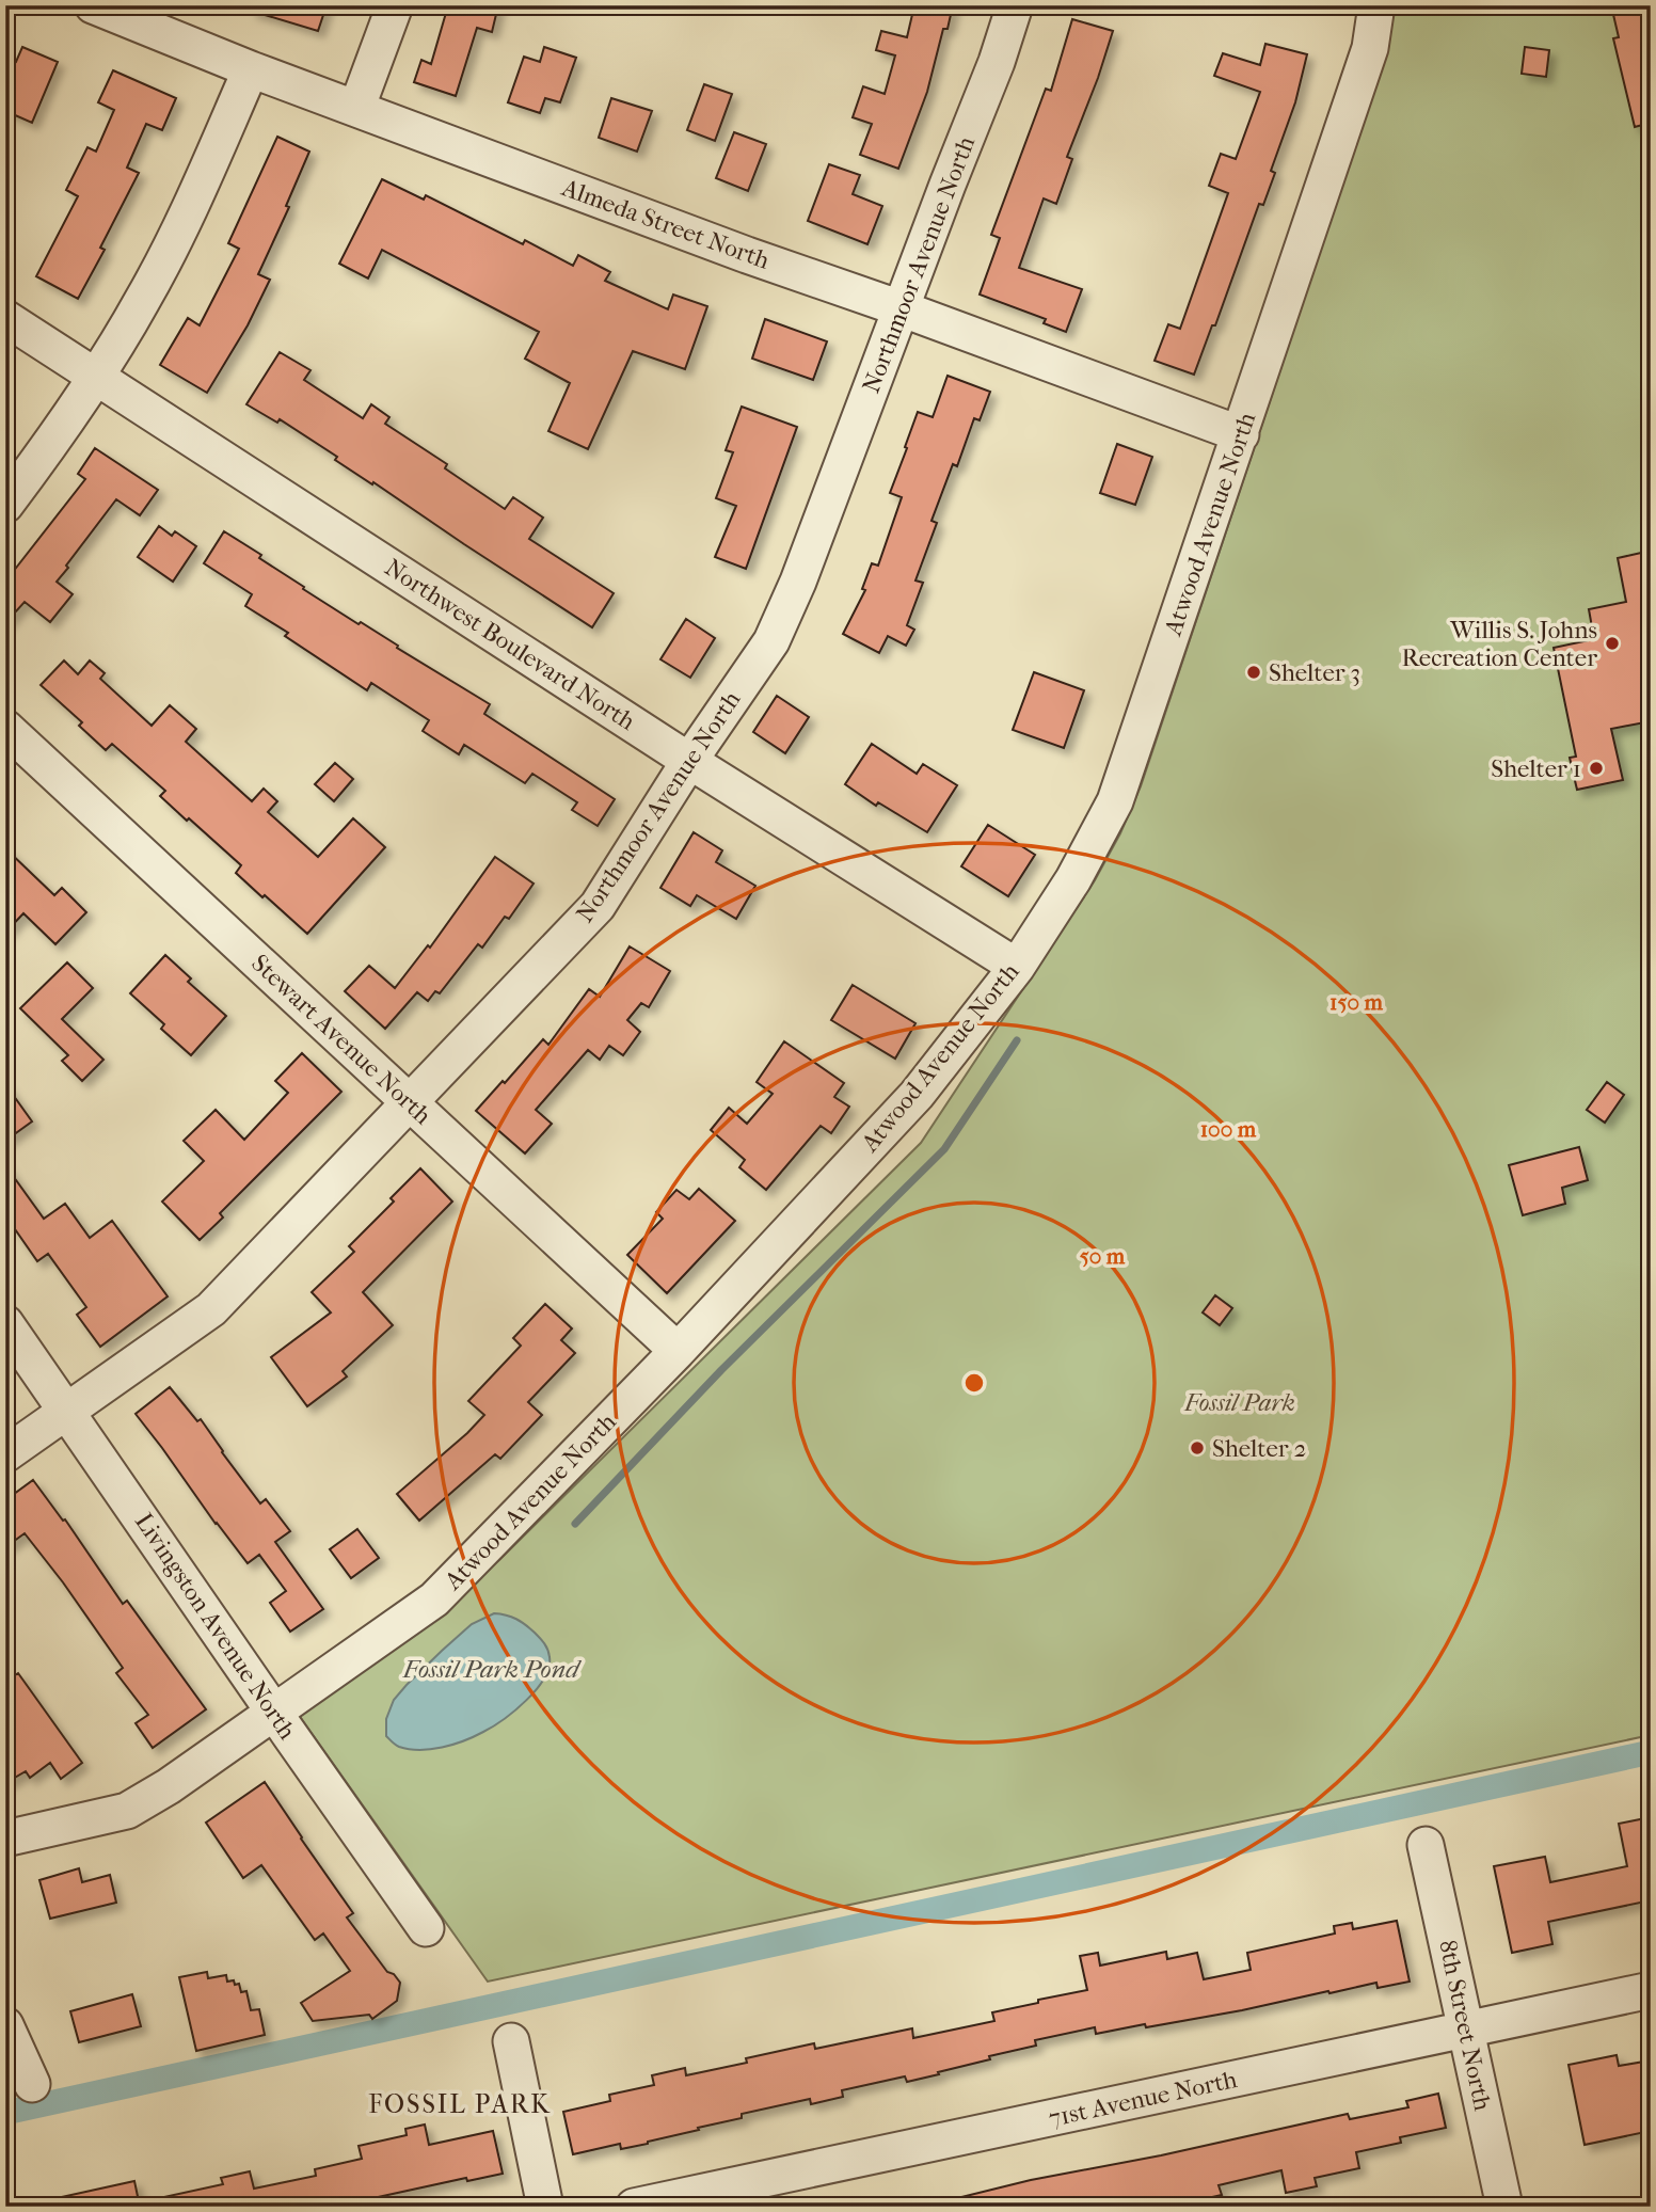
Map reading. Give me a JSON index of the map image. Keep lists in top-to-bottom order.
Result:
{
  "streets": {
    "street": [
      "Almeda Street North",
      "Northmoor Avenue North",
      "Atwood Avenue North",
      "Northwest Boulevard North",
      "Stewart Avenue North",
      "Livingston Avenue North",
      "8th Street North",
      "71st Avenue North"
    ]
  },
  "crossings": [
    ["Almeda Street North", "Northmoor Avenue North"],
    ["Almeda Street North", "Atwood Avenue North"],
    ["Northmoor Avenue North", "Northwest Boulevard North"],
    ["Northmoor Avenue North", "Stewart Avenue North"],
    ["Northmoor Avenue North", "Livingston Avenue North"],
    ["Atwood Avenue North", "Northwest Boulevard North"],
    ["Atwood Avenue North", "Stewart Avenue North"],
    ["Atwood Avenue North", "Livingston Avenue North"],
    ["8th Street North", "71st Avenue North"]
  ],
  "districts": ["FOSSIL PARK"],
  "water": ["Fossil Park Pond"],
  "parks": ["Fossil Park"],
  "places": [
    "Willis S. Johns Recreation Center",
    "Shelter 3",
    "Shelter 1",
    "Shelter 2"
  ],
  "rings": ["150 m", "100 m", "50 m"]
}
